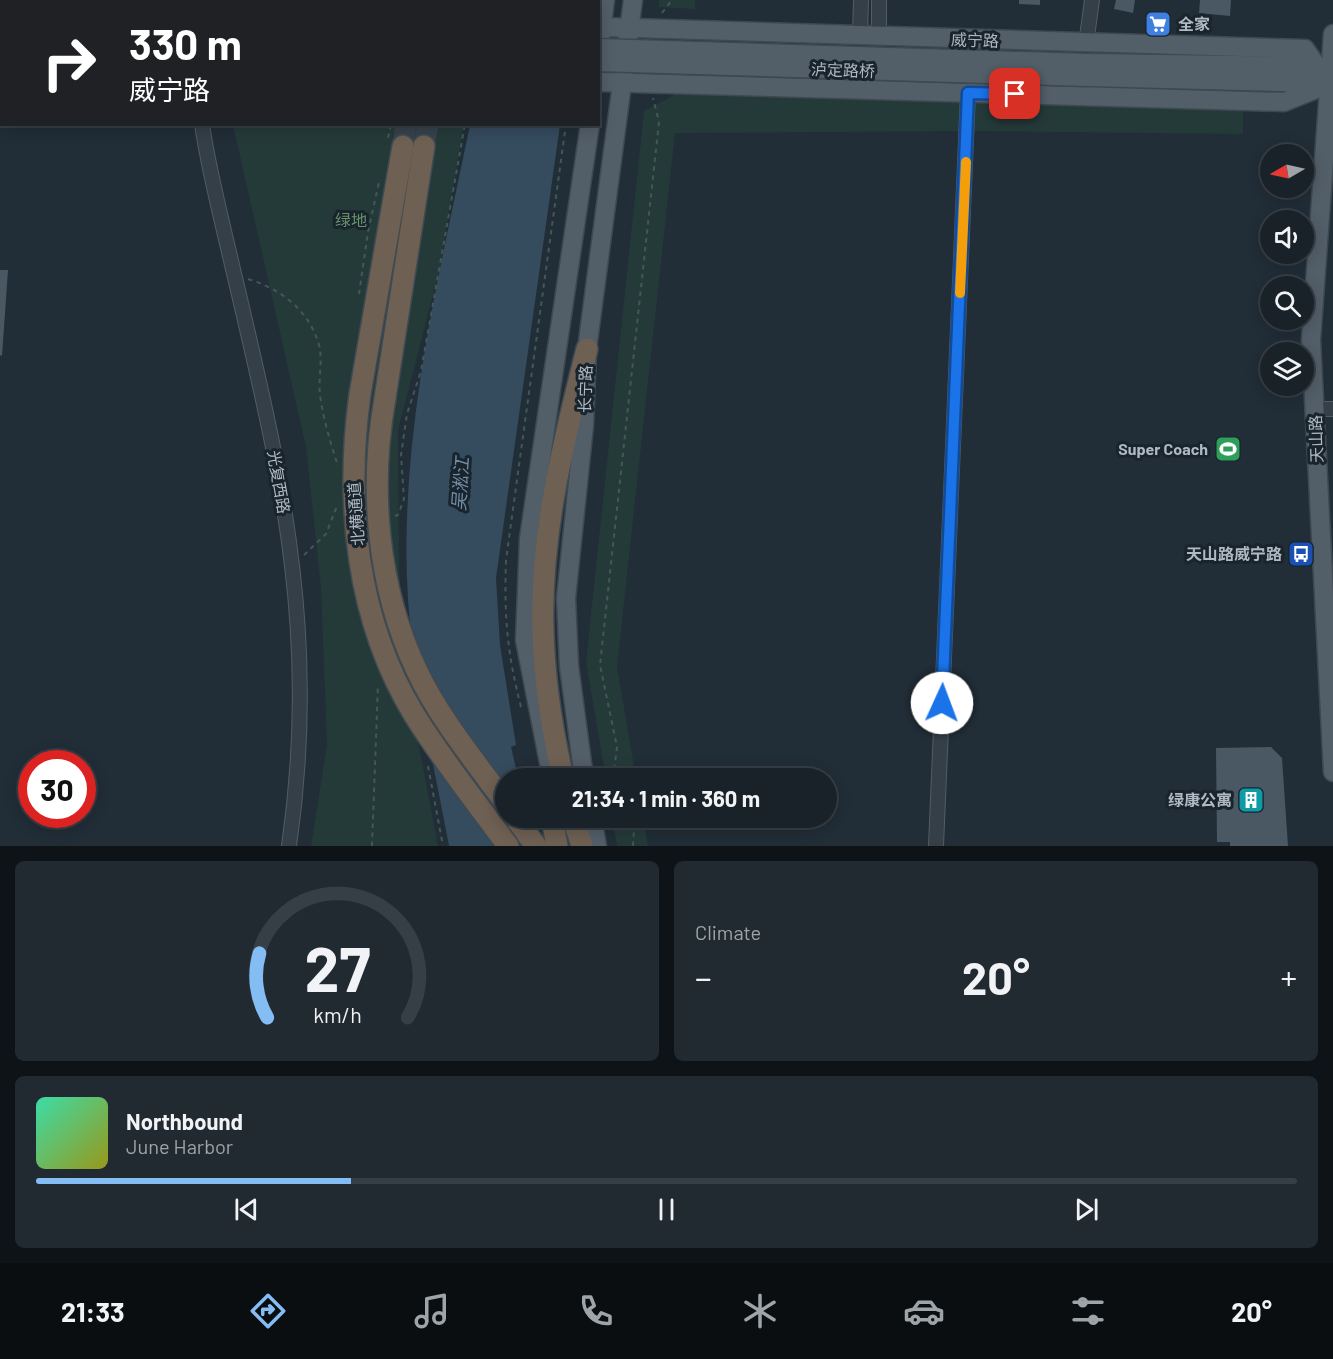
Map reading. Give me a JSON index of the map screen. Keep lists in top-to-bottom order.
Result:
{
  "streets": {
    "highway": ["北横通道"],
    "main road": [
      "威宁路",
      "泸定路桥",
      "长宁路",
      "天山路"
    ],
    "street": ["光复西路"]
  },
  "crossings": [
    ["威宁路", "长宁路"],
    ["威宁路", "天山路"]
  ],
  "water": ["吴淞江"],
  "parks": ["绿地"],
  "places": {
    "supermarket": ["全家"],
    "sports": ["Super Coach"],
    "bus stop": ["天山路威宁路"],
    "building": ["绿康公寓"]
  },
  "north": "left",
  "page": {
    "turn": ["330 m", "威宁路"],
    "limit": "30",
    "trip": "21:34 · 1 min · 360 m",
    "tile": "Climate",
    "heat": ["−", "20°", "+"],
    "song": ["Northbound", "June Harbor"],
    "tabs": ["21:33", "20°"],
    "gauge": ["27", "km/h"]
  }
}
